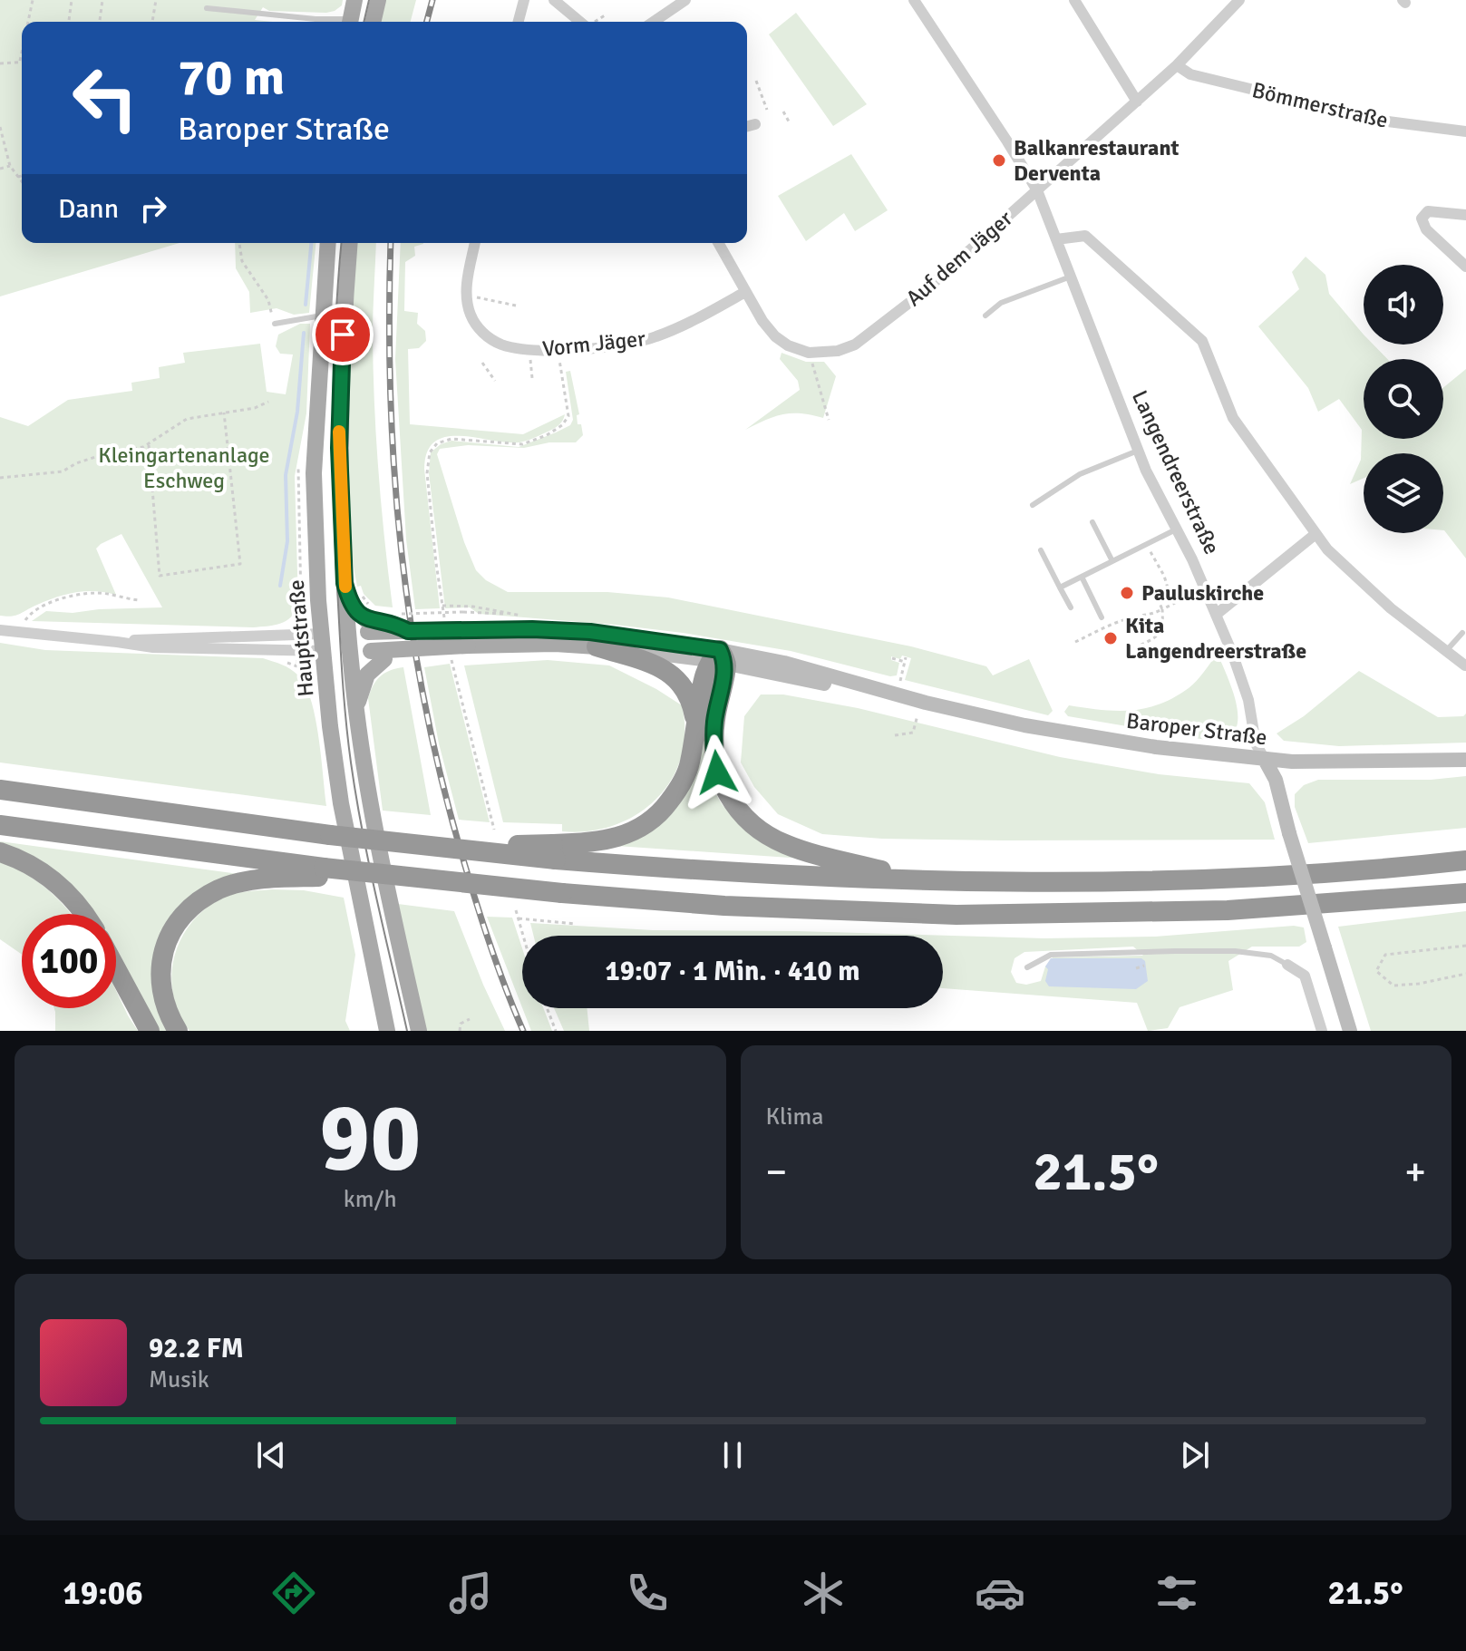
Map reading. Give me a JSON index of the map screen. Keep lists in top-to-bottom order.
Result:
{
  "streets": {
    "main road": ["Langendreerstraße", "Hauptstraße", "Baroper Straße"],
    "street": ["Bömmerstraße", "Auf dem Jäger", "Vorm Jäger"]
  },
  "crossings": [
    ["Bömmerstraße", "Auf dem Jäger"],
    ["Auf dem Jäger", "Langendreerstraße"],
    ["Langendreerstraße", "Baroper Straße"],
    ["Hauptstraße", "Baroper Straße"]
  ],
  "parks": ["Kleingartenanlage Eschweg"],
  "places": ["Balkanrestaurant Derventa", "Pauluskirche", "Kita Langendreerstraße"],
  "page": {
    "turn": ["70 m", "Baroper Straße"],
    "then": "Dann",
    "limit": "100",
    "trip": "19:07 · 1 Min. · 410 m",
    "tile": [
      ["90", "km/h"],
      "Klima"
    ],
    "heat": ["−", "21.5°", "+"],
    "song": ["92.2 FM", "Musik"],
    "tabs": ["19:06", "21.5°"]
  }
}
